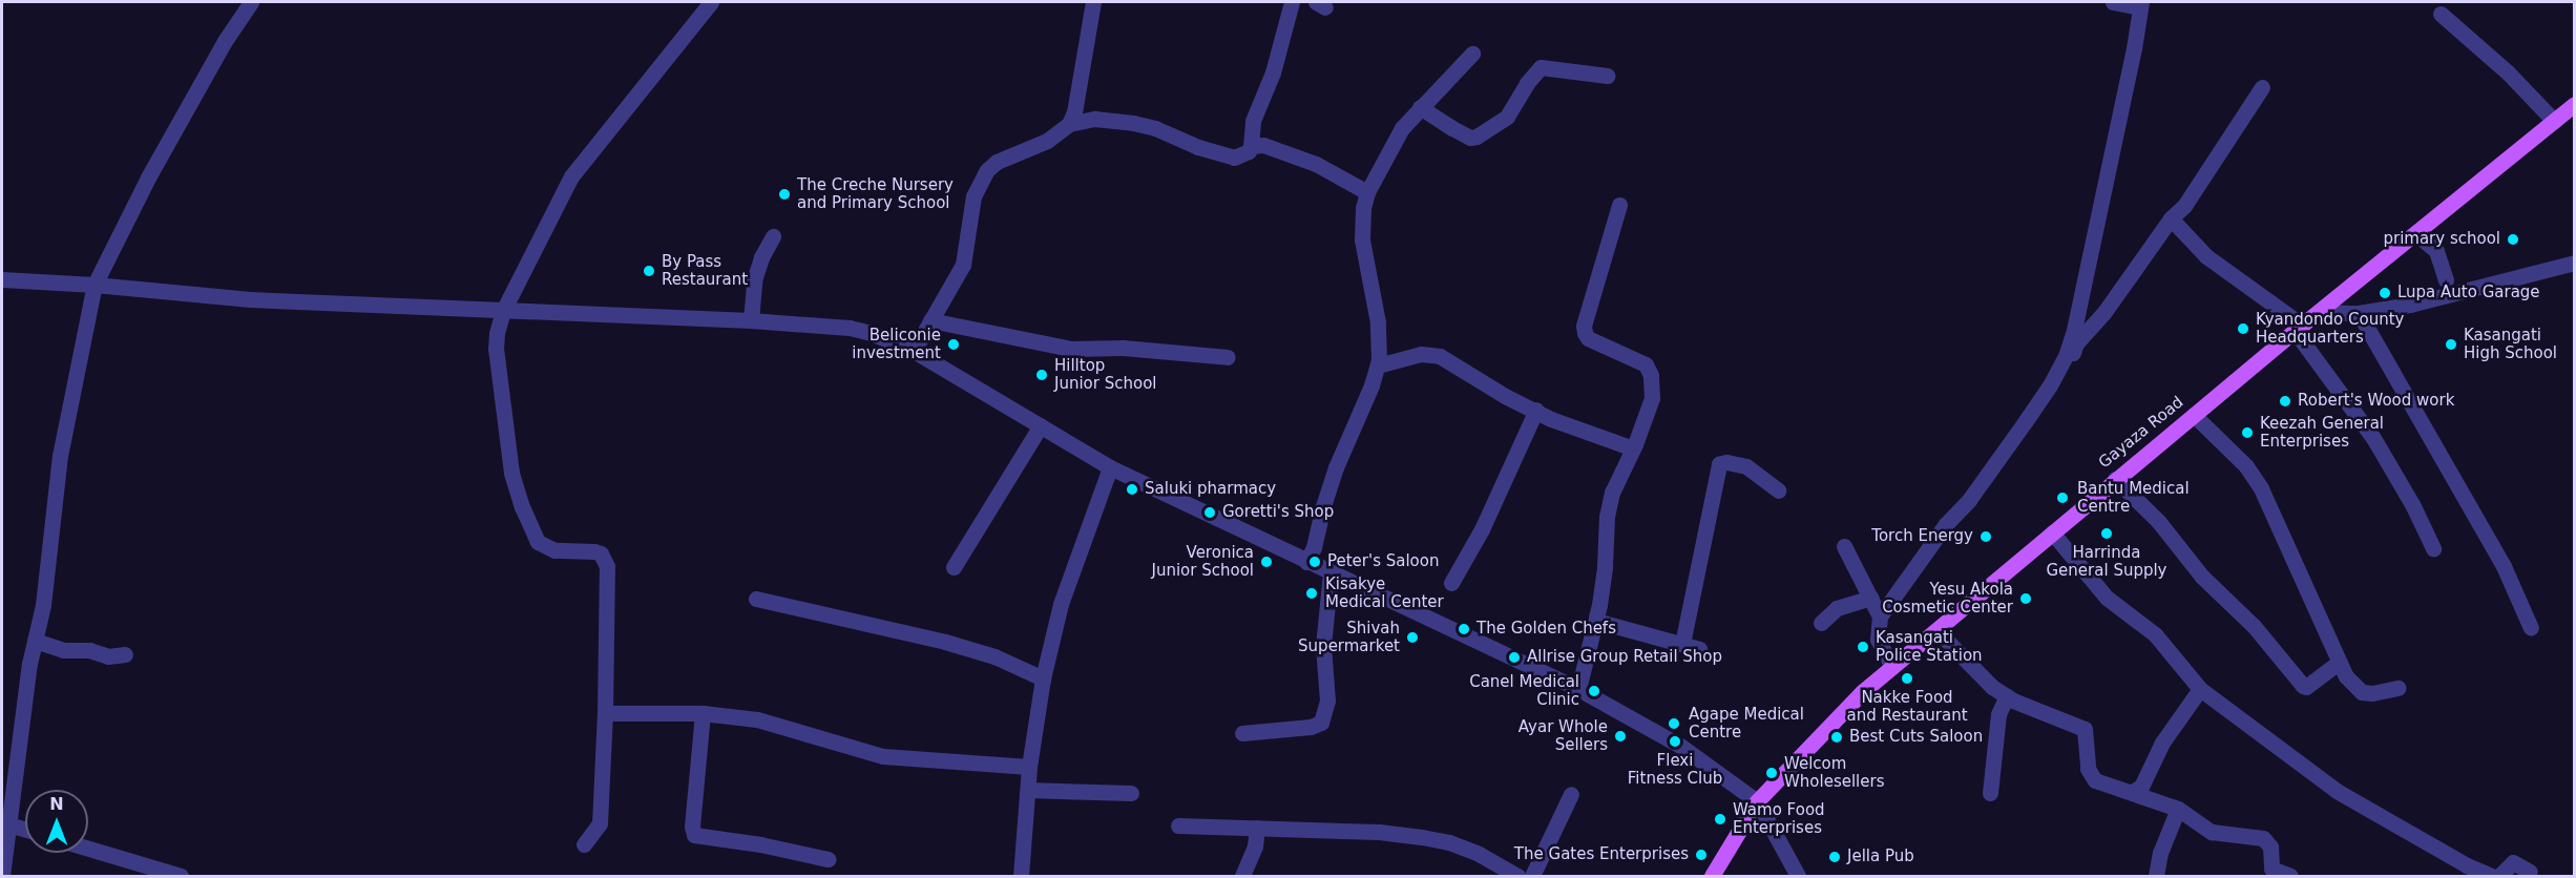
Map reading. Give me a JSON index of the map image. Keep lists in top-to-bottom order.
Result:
{
  "streets": {
    "main road": ["Gayaza Road"]
  },
  "places": [
    "The Creche Nursery and Primary School",
    "primary school",
    "By Pass Restaurant",
    "Lupa Auto Garage",
    "Kyandondo County Headquarters",
    "Beliconie investment",
    "Kasangati High School",
    "Hilltop Junior School",
    "Robert's Wood work",
    "Keezah General Enterprises",
    "Saluki pharmacy",
    "Bantu Medical Centre",
    "Goretti's Shop",
    "Harrinda General Supply",
    "Torch Energy",
    "Veronica Junior School",
    "Peter's Saloon",
    "Kisakye Medical Center",
    "Yesu Akola Cosmetic Center",
    "The Golden Chefs",
    "Shivah Supermarket",
    "Kasangati Police Station",
    "Allrise Group Retail Shop",
    "Nakke Food and Restaurant",
    "Canel Medical Clinic",
    "Agape Medical Centre",
    "Ayar Whole Sellers",
    "Best Cuts Saloon",
    "Flexi Fitness Club",
    "Welcom Wholesellers",
    "Wamo Food Enterprises",
    "The Gates Enterprises",
    "Jella Pub"
  ],
  "north": "top"
}
